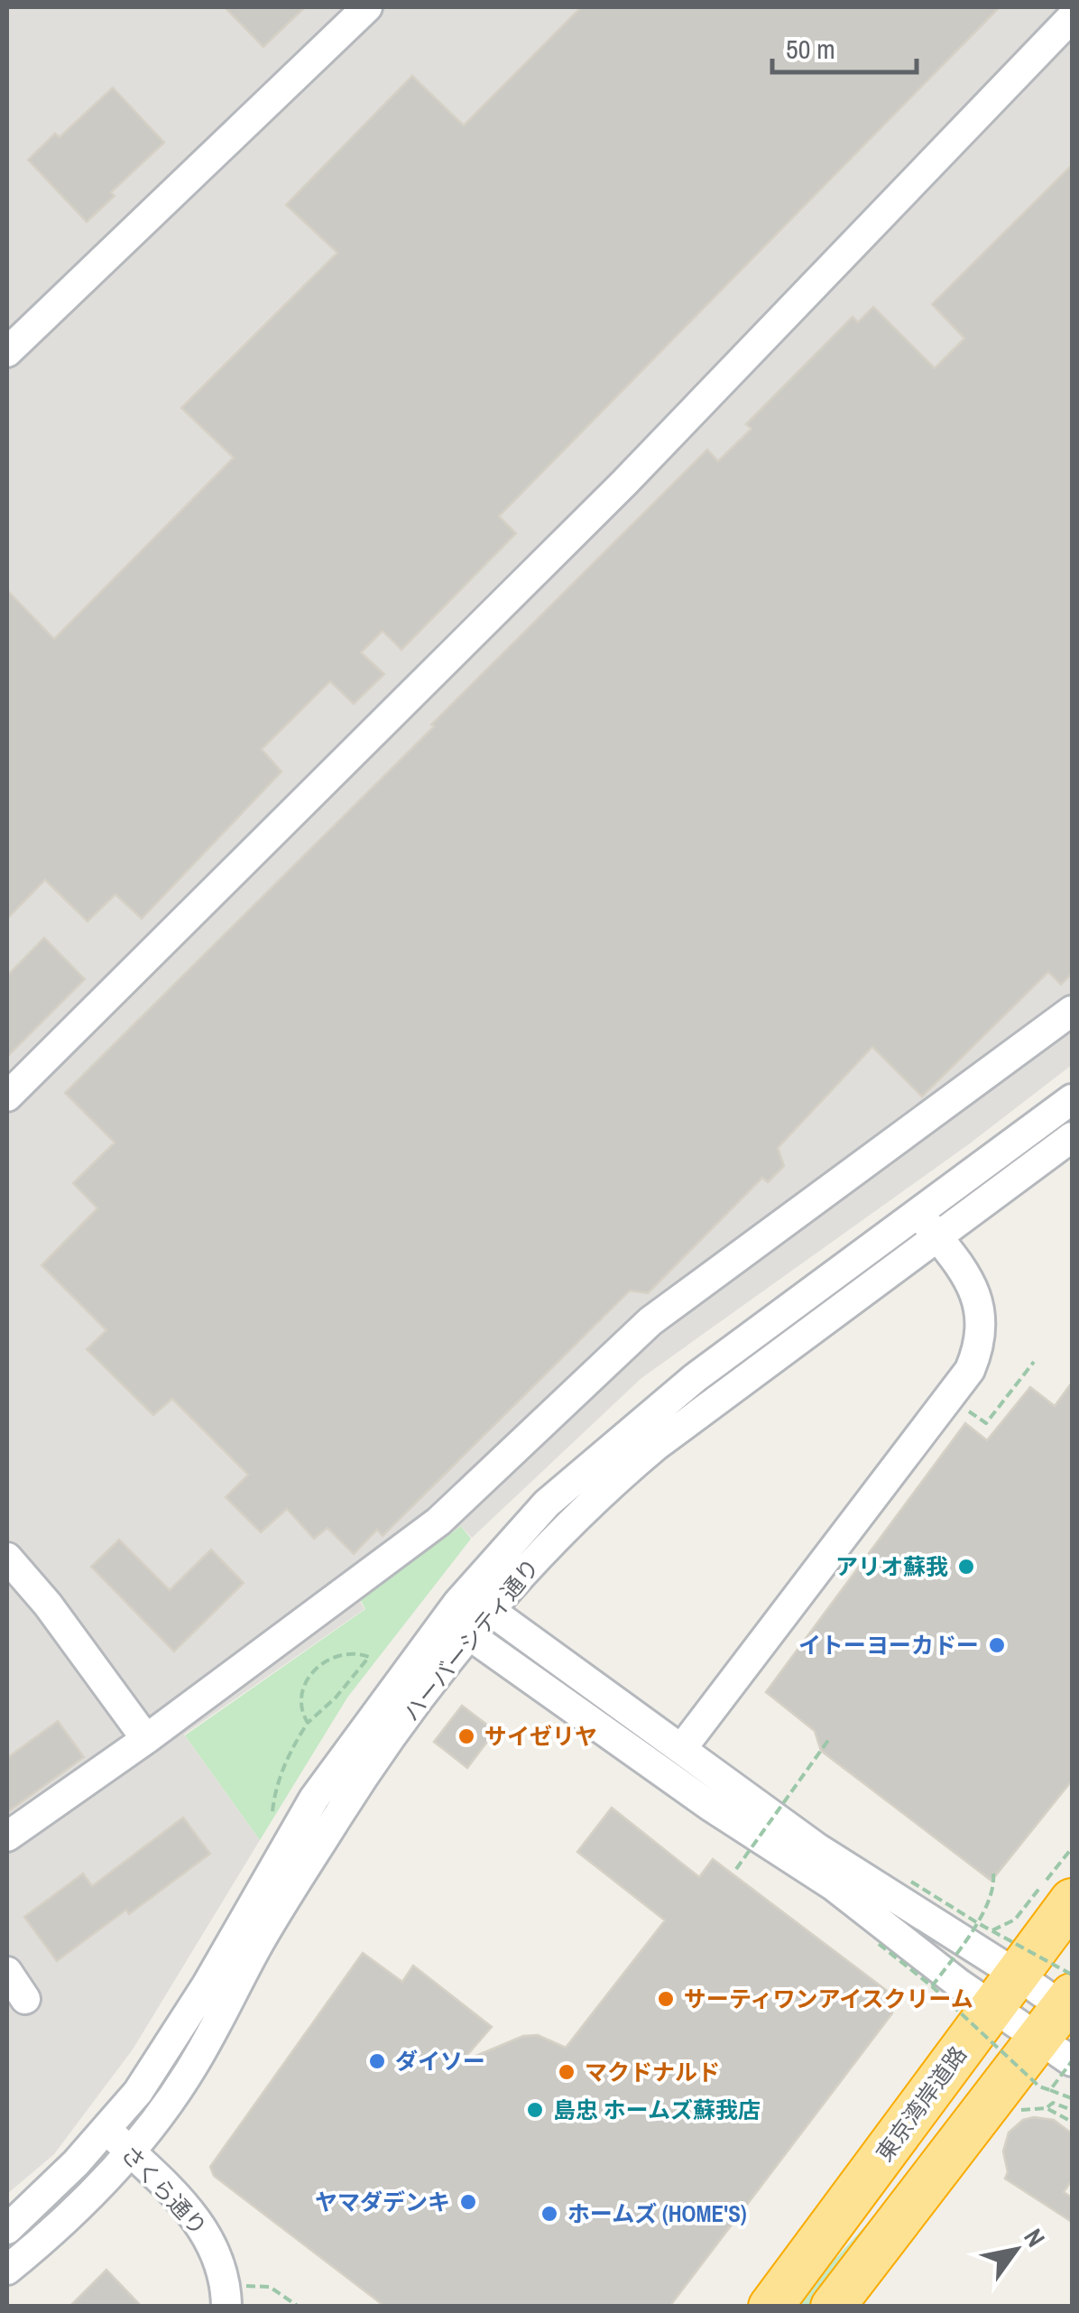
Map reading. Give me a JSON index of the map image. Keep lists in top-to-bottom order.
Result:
{
  "streets": {
    "highway": ["東京湾岸道路"],
    "street": ["ハーバーシティ通り", "さくら通り"]
  },
  "crossings": [
    ["ハーバーシティ通り", "さくら通り"]
  ],
  "places": [
    "アリオ蘇我",
    "イトーヨーカドー",
    "サイゼリヤ",
    "サーティワンアイスクリーム",
    "ダイソー",
    "マクドナルド",
    "島忠 ホームズ蘇我店",
    "ヤマダデンキ",
    "ホームズ (HOME'S)"
  ],
  "scale_bar": "50 m",
  "north": "top right"
}
